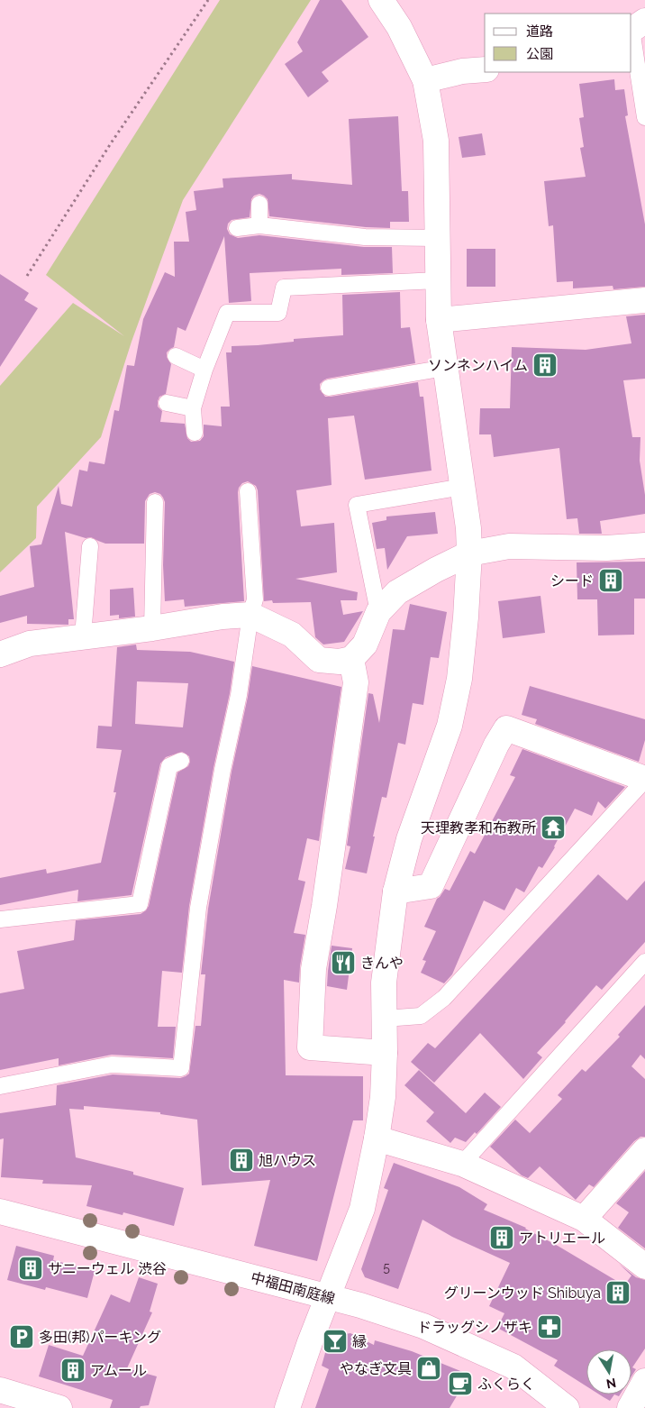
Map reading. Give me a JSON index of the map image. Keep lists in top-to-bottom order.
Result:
{
  "streets": {
    "street": ["中福田南庭線"]
  },
  "places": {
    "building": [
      "ソンネンハイム",
      "シード",
      "旭ハウス",
      "アトリエール",
      "サニーウェル 渋谷",
      "グリーンウッド Shibuya",
      "アムール"
    ],
    "temple": ["天理教孝和布教所"],
    "restaurant": ["きんや"],
    "pharmacy": ["ドラッグシノザキ"],
    "parking": ["多田(邦)パーキング"],
    "bar": ["縁"],
    "shop": ["やなぎ文具"],
    "cafe": ["ふくらく"]
  },
  "house_numbers": ["5"],
  "legend": ["道路", "公園"],
  "north": "bottom"
}
